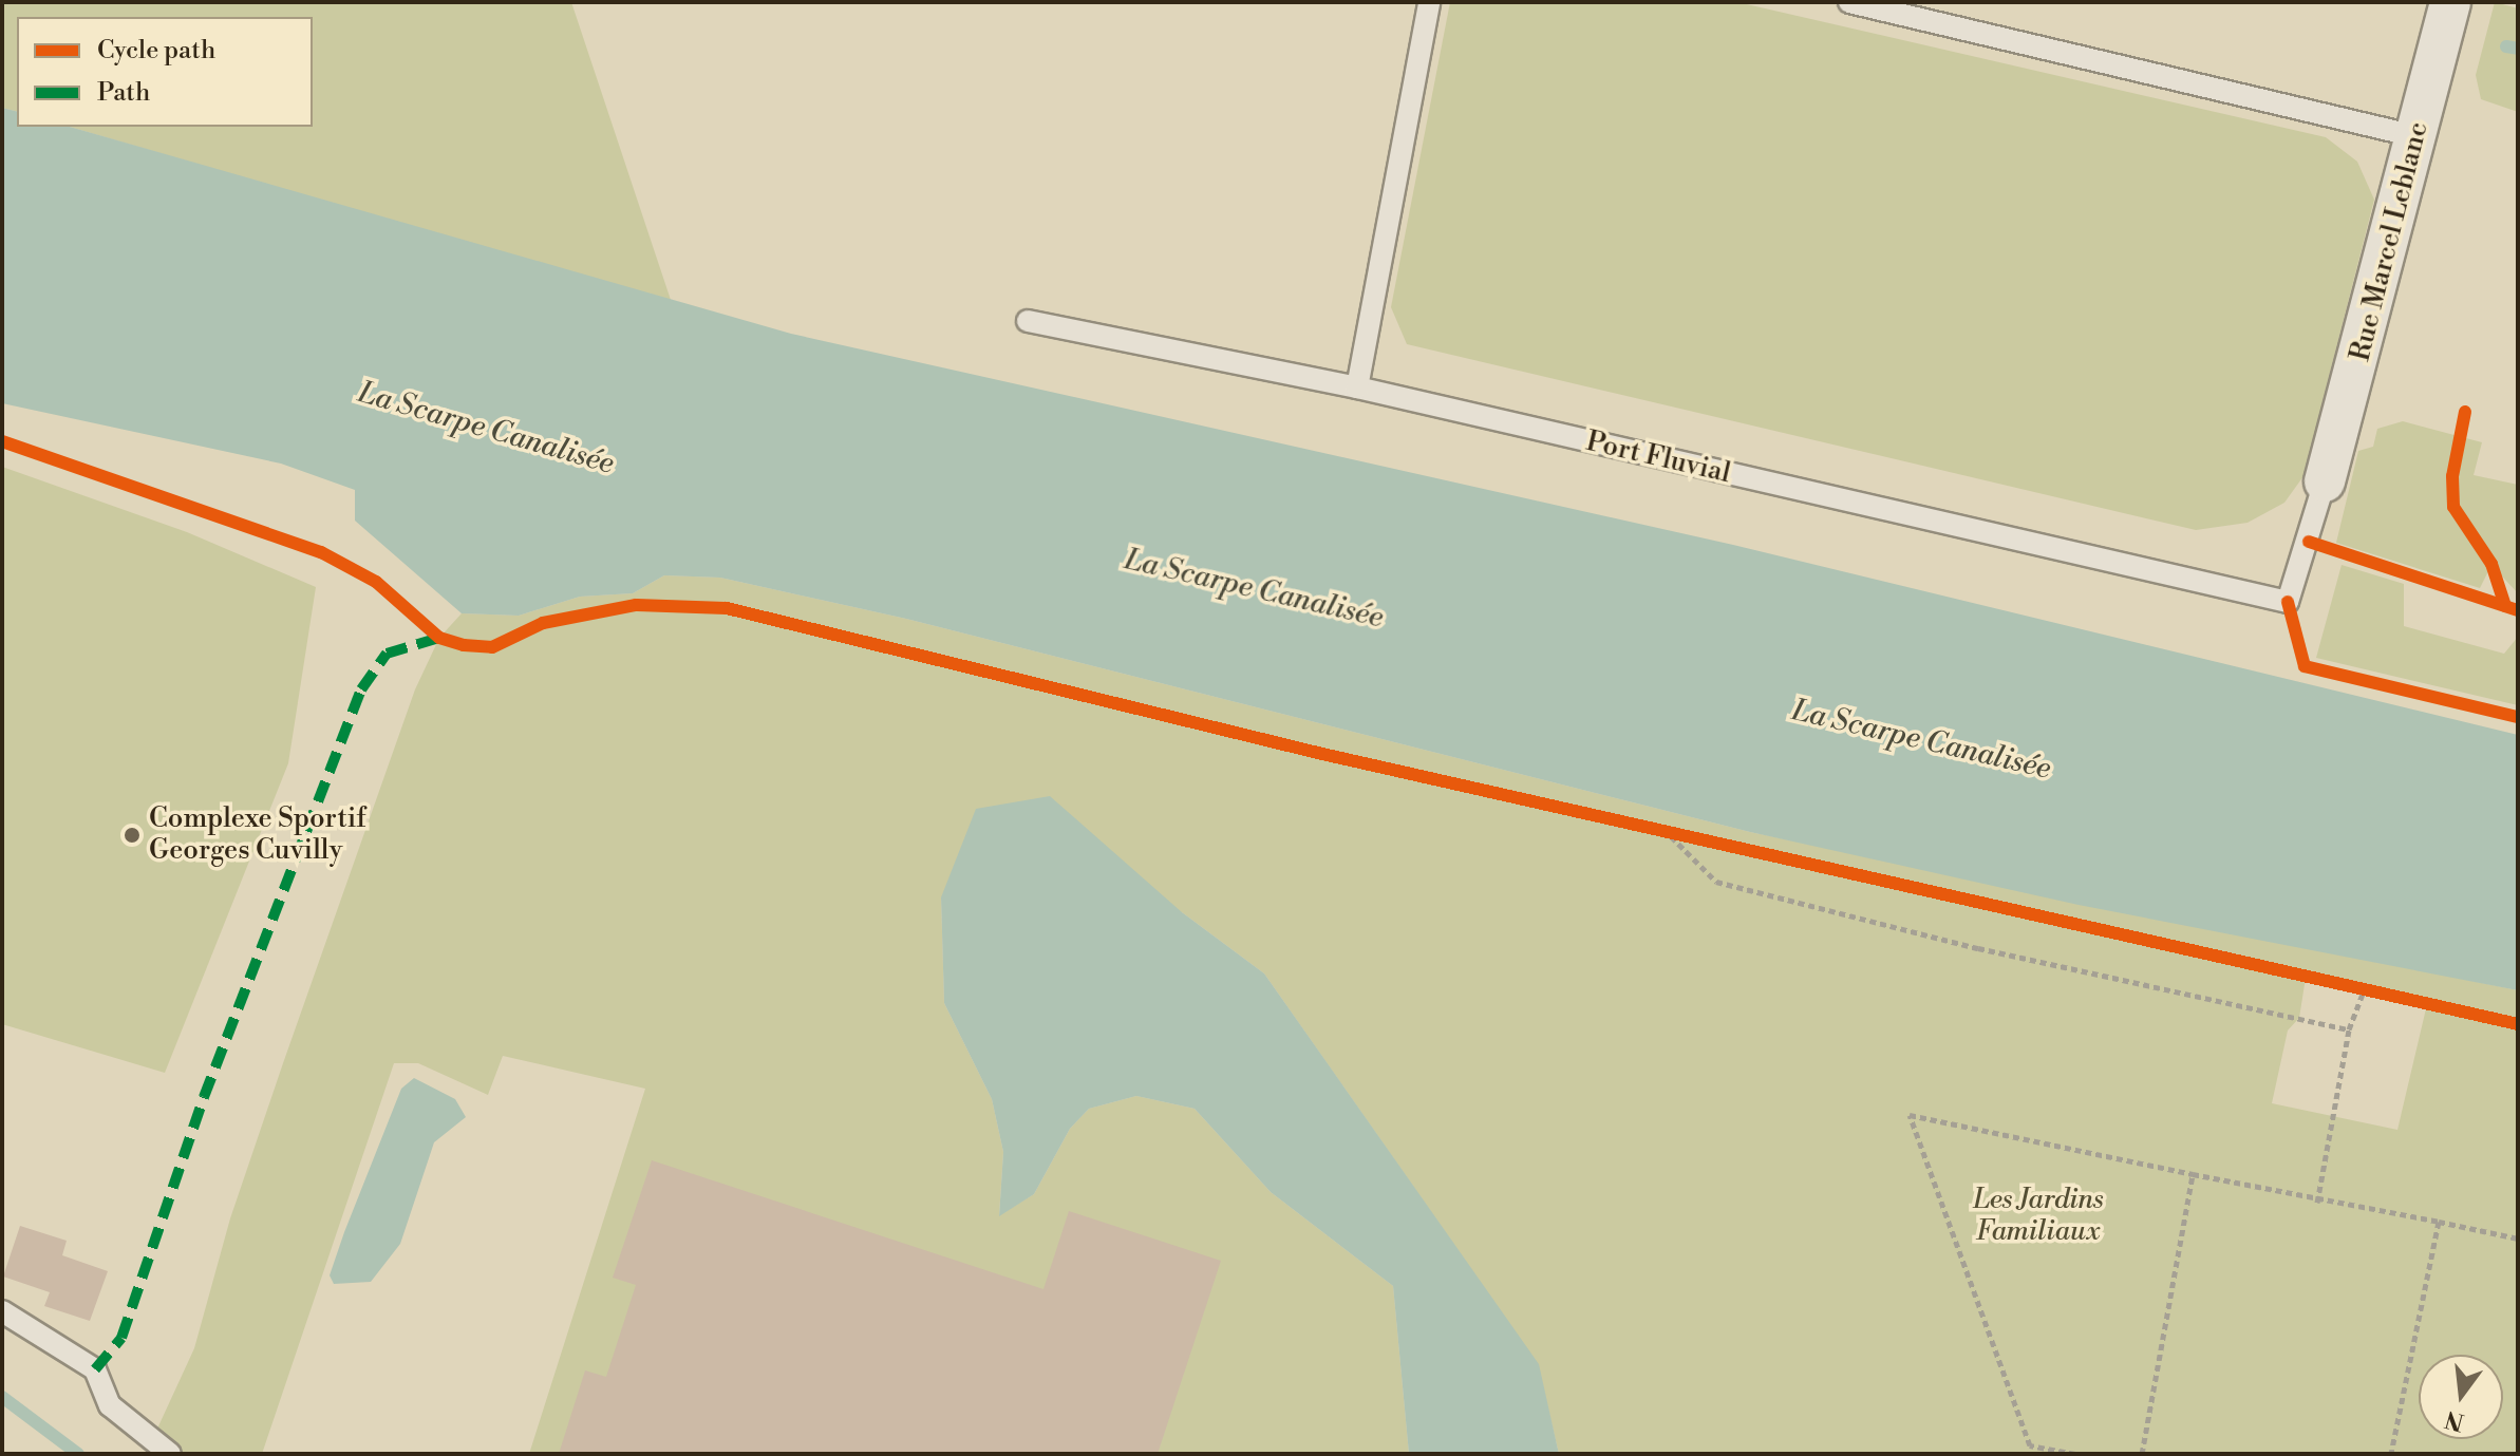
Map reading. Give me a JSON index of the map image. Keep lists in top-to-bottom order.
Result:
{
  "streets": {
    "street": ["Rue Marcel Leblanc"],
    "lane": ["Port Fluvial"]
  },
  "crossings": [
    ["Rue Marcel Leblanc", "Port Fluvial"]
  ],
  "water": ["La Scarpe Canalisée"],
  "parks": ["Les Jardins Familiaux"],
  "places": ["Complexe Sportif Georges Cuvilly"],
  "legend": ["Cycle path", "Path"],
  "north": "bottom"
}
